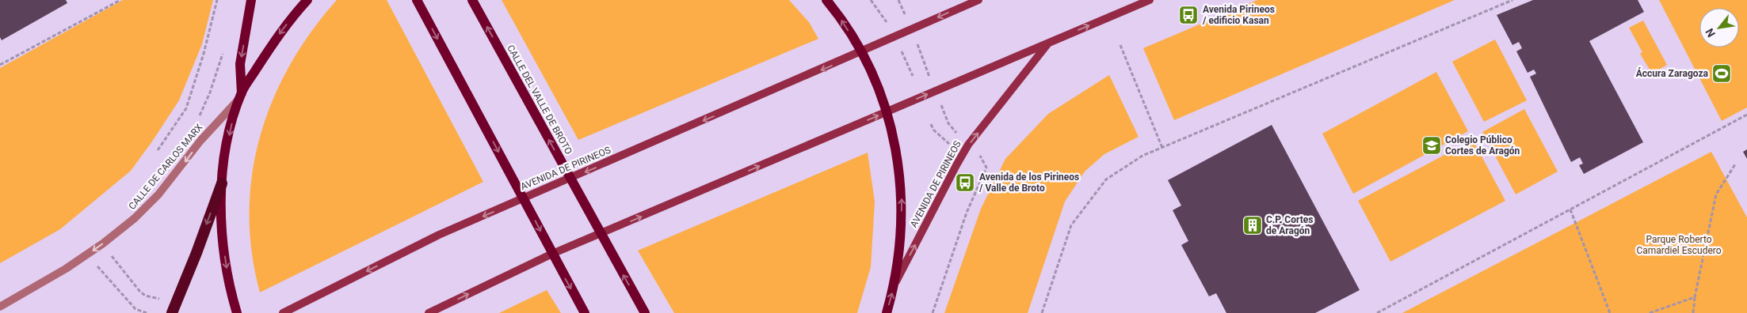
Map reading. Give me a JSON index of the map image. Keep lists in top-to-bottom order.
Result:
{
  "streets": {
    "main road": ["CALLE DEL VALLE DE BROTO", "AVENIDA DE PIRINEOS"],
    "street": ["CALLE DE CARLOS MARX"]
  },
  "crossings": [
    ["CALLE DEL VALLE DE BROTO", "AVENIDA DE PIRINEOS"]
  ],
  "one_way": ["CALLE DE CARLOS MARX"],
  "parks": ["Parque Roberto Camardiel Escudero"],
  "places": {
    "bus stop": ["Avenida Pirineos / edificio Kasan", "Avenida de los Pirineos / Valle de Broto"],
    "sports": ["Áccura Zaragoza"],
    "school or university": ["Colegio Público Cortes de Aragón"],
    "building": ["C.P. Cortes de Aragón"]
  },
  "north": "bottom left"
}
